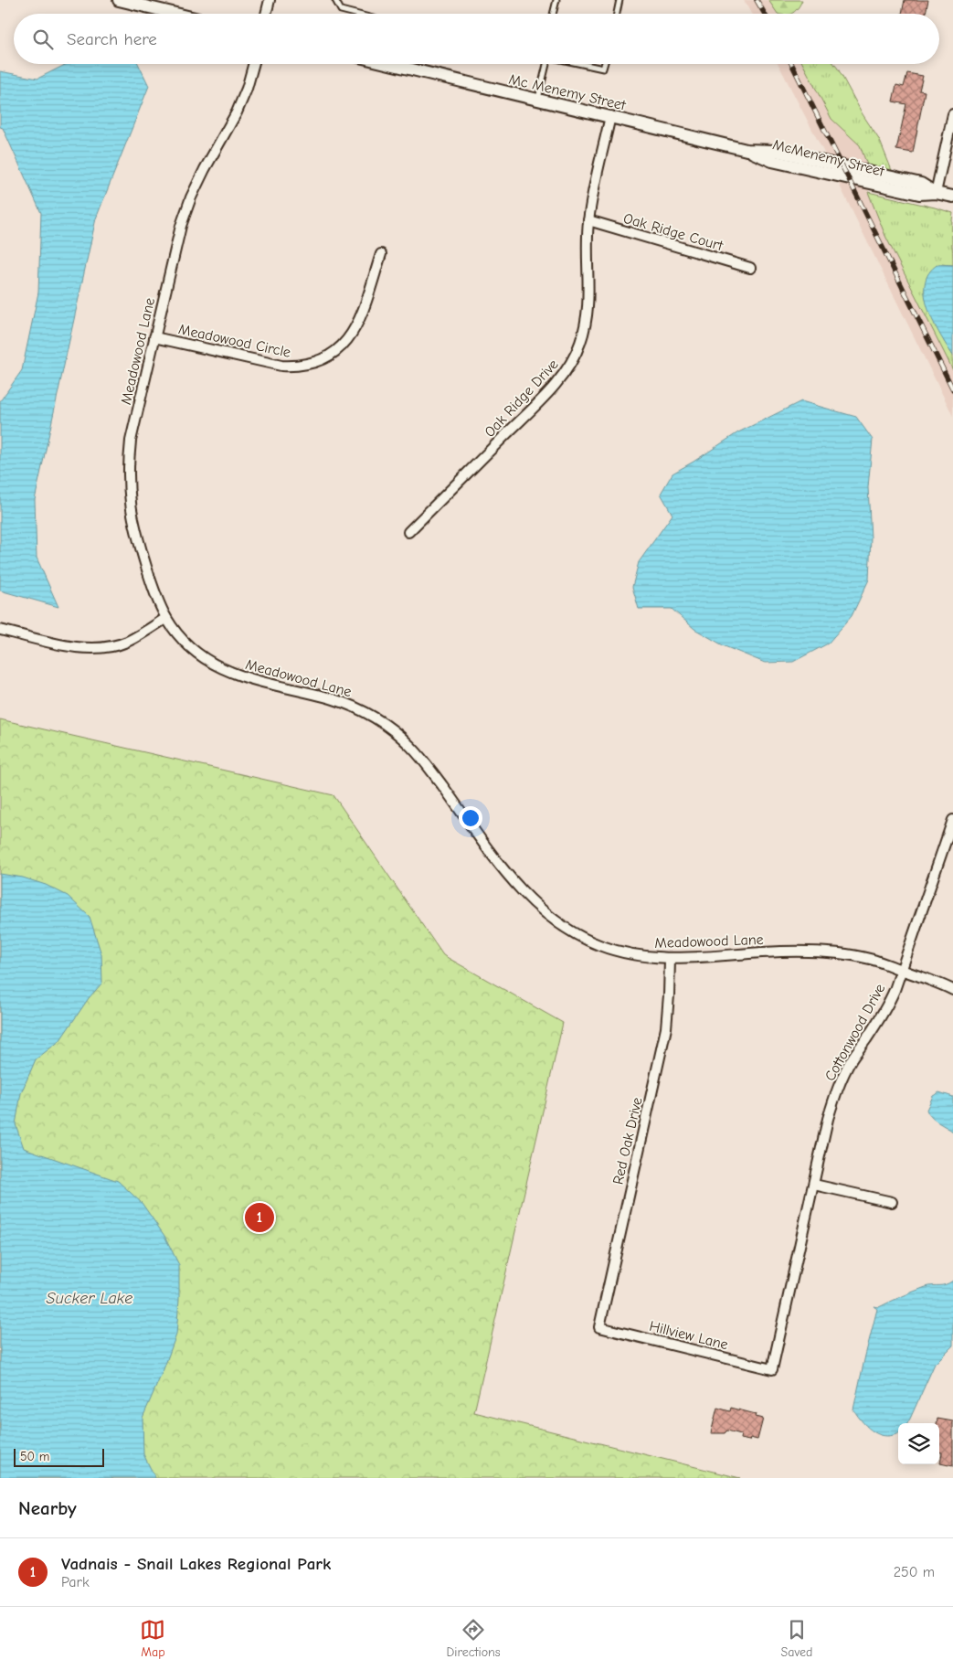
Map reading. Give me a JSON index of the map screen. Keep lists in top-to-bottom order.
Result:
{
  "streets": {
    "street": [
      "Mc Menemy Street",
      "McMenemy Street",
      "Oak Ridge Court",
      "Meadowood Circle",
      "Meadowood Lane",
      "Oak Ridge Drive",
      "Cottonwood Drive",
      "Red Oak Drive",
      "Hillview Lane"
    ]
  },
  "crossings": [
    ["Mc Menemy Street", "McMenemy Street"],
    ["Mc Menemy Street", "Oak Ridge Drive"],
    ["Oak Ridge Court", "Oak Ridge Drive"],
    ["Meadowood Circle", "Meadowood Lane"],
    ["Meadowood Lane", "Cottonwood Drive"],
    ["Meadowood Lane", "Red Oak Drive"],
    ["Cottonwood Drive", "Hillview Lane"],
    ["Red Oak Drive", "Hillview Lane"]
  ],
  "water": ["Sucker Lake"],
  "scale_bar": "50 m",
  "page": {
    "search": "Search here",
    "pins": "1",
    "scale": "50 m",
    "heading": "Nearby",
    "list": [
      {
        "mark": "1",
        "name": "Vadnais - Snail Lakes Regional Park",
        "note": "Park",
        "value": "250 m"
      }
    ],
    "nav": ["Map", "Directions", "Saved"]
  }
}
